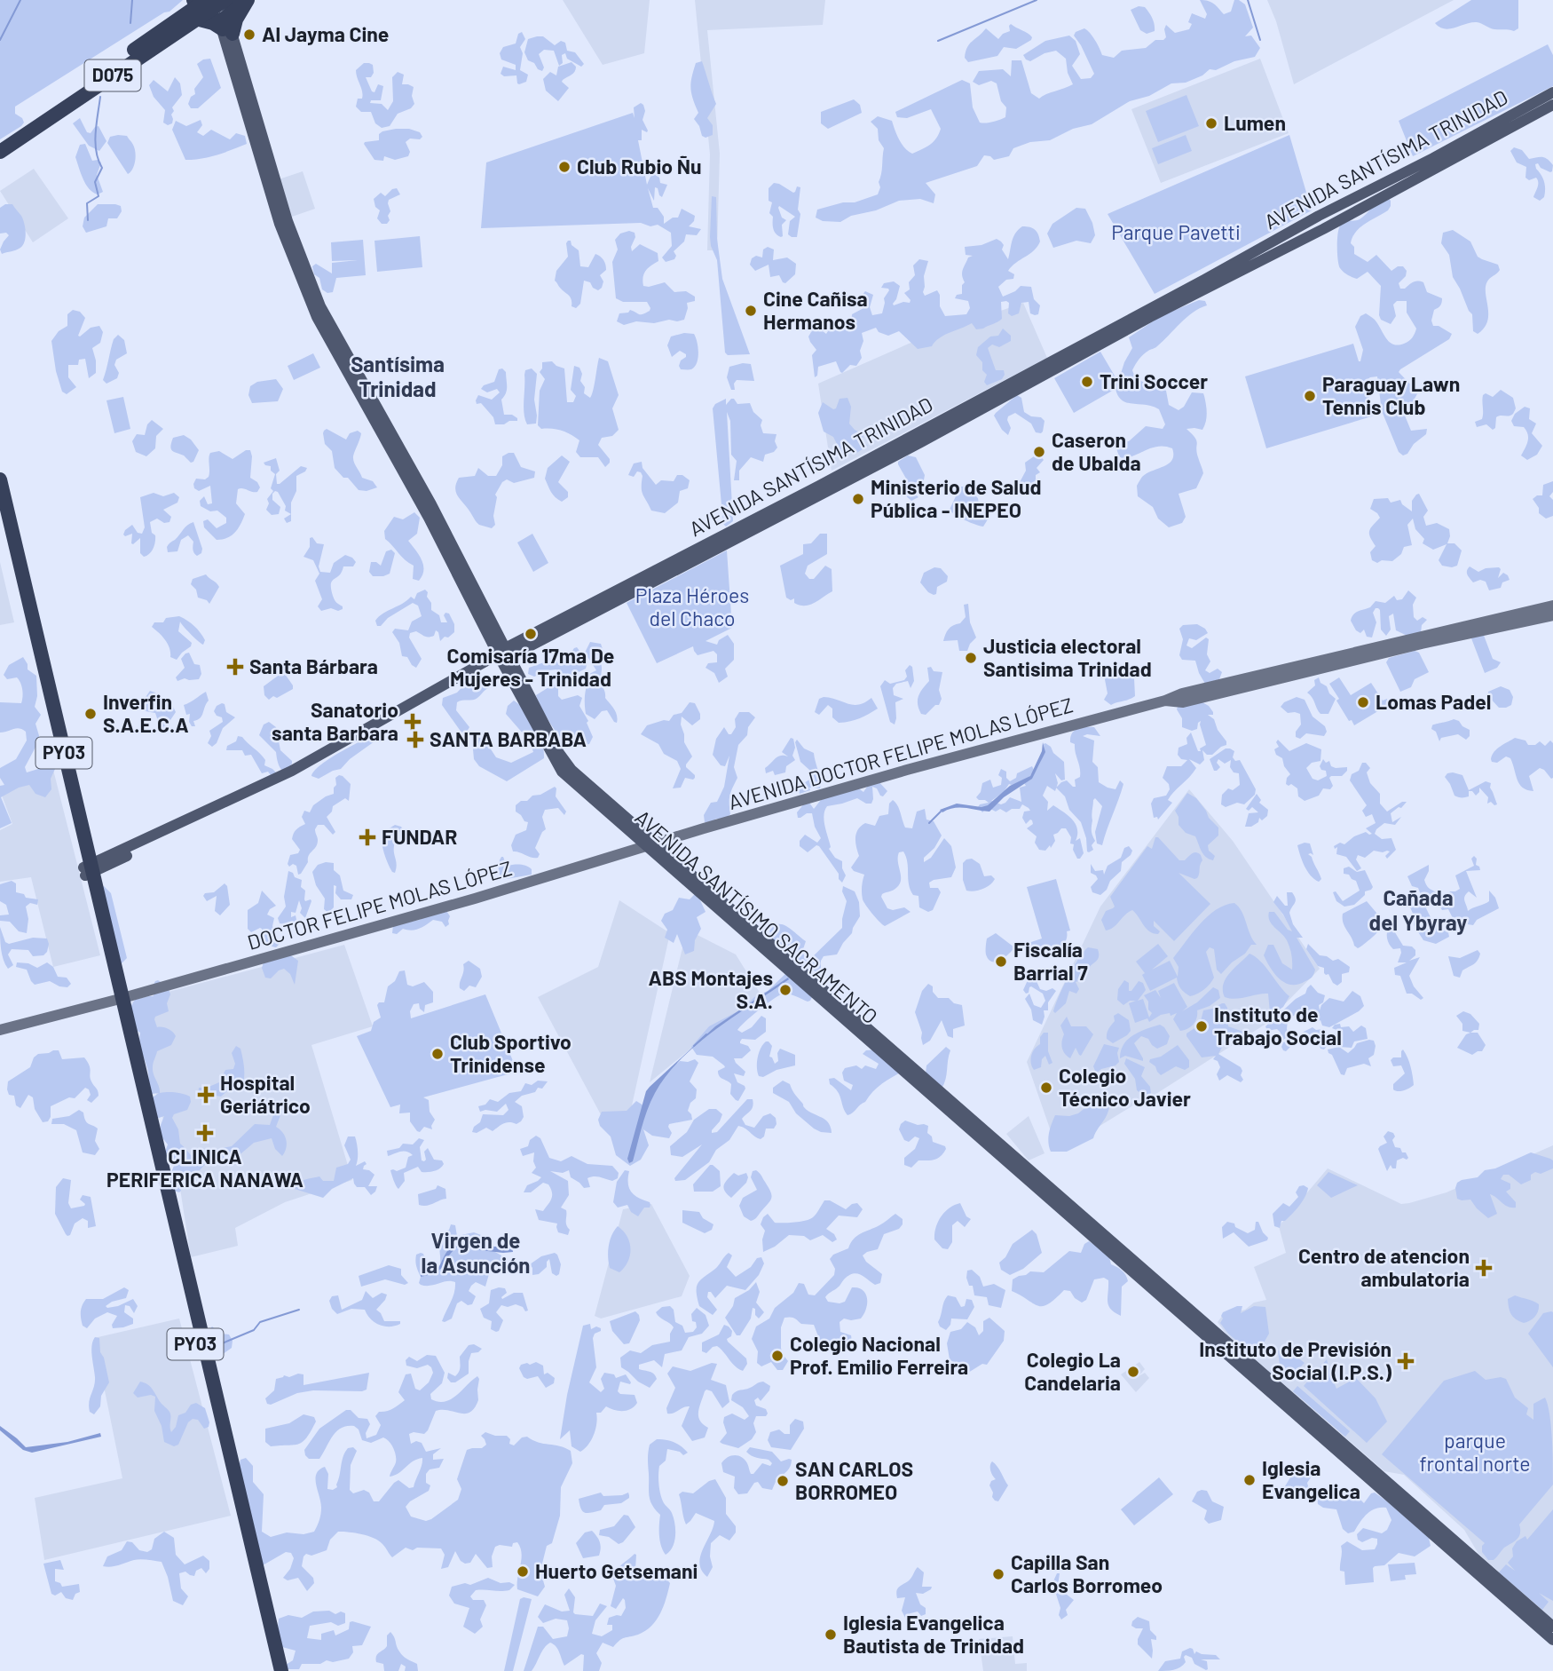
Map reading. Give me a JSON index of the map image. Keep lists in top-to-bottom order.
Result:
{
  "streets": {
    "highway": ["D075", "PY03"],
    "main road": [
      "AVENIDA SANTÍSIMA TRINIDAD",
      "AVENIDA DOCTOR FELIPE MOLAS LÓPEZ",
      "DOCTOR FELIPE MOLAS LÓPEZ",
      "AVENIDA SANTÍSIMO SACRAMENTO"
    ]
  },
  "crossings": [
    ["AVENIDA SANTÍSIMA TRINIDAD", "PY03"],
    ["AVENIDA SANTÍSIMA TRINIDAD", "AVENIDA SANTÍSIMO SACRAMENTO"],
    ["PY03", "DOCTOR FELIPE MOLAS LÓPEZ"],
    ["AVENIDA DOCTOR FELIPE MOLAS LÓPEZ", "DOCTOR FELIPE MOLAS LÓPEZ"],
    ["AVENIDA DOCTOR FELIPE MOLAS LÓPEZ", "AVENIDA SANTÍSIMO SACRAMENTO"],
    ["DOCTOR FELIPE MOLAS LÓPEZ", "AVENIDA SANTÍSIMO SACRAMENTO"]
  ],
  "districts": ["Santísima Trinidad", "Cañada del Ybyray", "Virgen de la Asunción"],
  "parks": ["Parque Pavetti", "Plaza Héroes del Chaco", "parque frontal norte"],
  "places": {
    "other": [
      "Al Jayma Cine",
      "Lumen",
      "Club Rubio Ñu",
      "Cine Cañisa Hermanos",
      "Trini Soccer",
      "Paraguay Lawn Tennis Club",
      "Caseron de Ubalda",
      "Ministerio de Salud Pública - INEPEO",
      "Comisaría 17ma De Mujeres - Trinidad",
      "Justicia electoral Santisima Trinidad",
      "Lomas Padel",
      "Inverfin S.A.E.C.A",
      "Fiscalía Barrial 7",
      "ABS Montajes S.A.",
      "Instituto de Trabajo Social",
      "Club Sportivo Trinidense",
      "Colegio Técnico Javier",
      "Colegio Nacional Prof. Emilio Ferreira",
      "Colegio La Candelaria",
      "Iglesia Evangelica",
      "SAN CARLOS BORROMEO",
      "Huerto Getsemani",
      "Capilla San Carlos Borromeo",
      "Iglesia Evangelica Bautista de Trinidad"
    ],
    "health": [
      "Santa Bárbara",
      "Sanatorio santa Barbara",
      "SANTA BARBABA",
      "FUNDAR",
      "Hospital Geriátrico",
      "CLINICA PERIFERICA NANAWA",
      "Centro de atencion ambulatoria",
      "Instituto de Previsión Social (I.P.S.)"
    ]
  }
}
